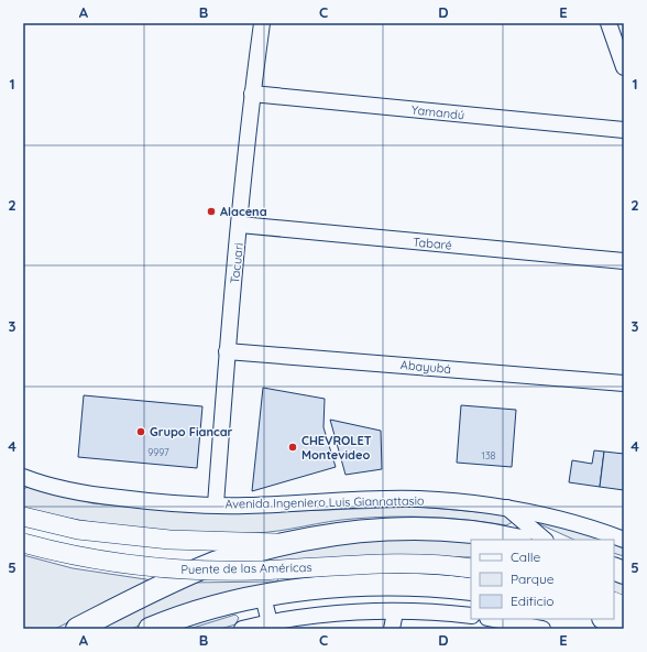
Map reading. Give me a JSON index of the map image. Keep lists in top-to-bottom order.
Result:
{
  "streets": {
    "main road": ["Puente de las Américas"],
    "street": [
      "Yamandú",
      "Tabaré",
      "Tacuari",
      "Abayubá",
      "Avenida Ingeniero Luis Giannattasio"
    ]
  },
  "crossings": [
    ["Yamandú", "Tacuari"],
    ["Tabaré", "Tacuari"],
    ["Tacuari", "Abayubá"],
    ["Tacuari", "Avenida Ingeniero Luis Giannattasio"]
  ],
  "places": ["Alacena", "Grupo Fiancar", "CHEVROLET Montevideo"],
  "house_numbers": ["9997", "138"],
  "legend": ["Calle", "Parque", "Edificio"],
  "grid": {
    "columns": [
      "A",
      "B",
      "C",
      "D",
      "E"
    ],
    "rows": [
      "1",
      "2",
      "3",
      "4",
      "5"
    ]
  }
}
